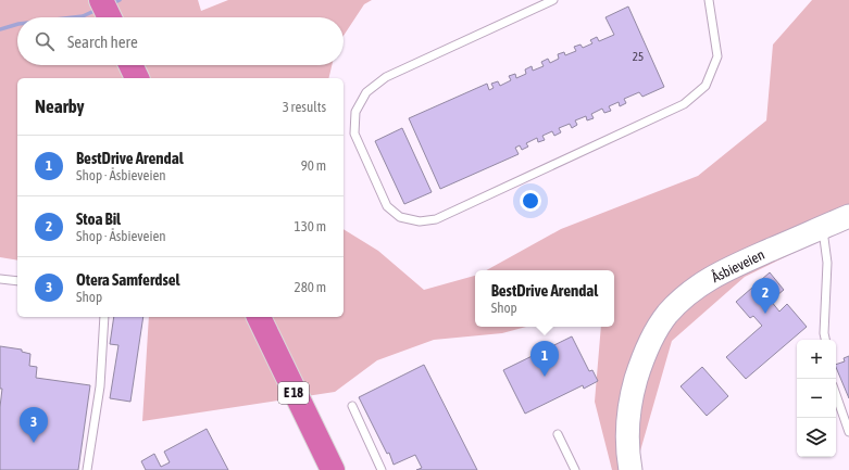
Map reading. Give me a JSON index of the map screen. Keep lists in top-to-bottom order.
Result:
{
  "streets": {
    "highway": ["E 18"],
    "street": ["Åsbieveien"]
  },
  "house_numbers": ["25"],
  "page": {
    "search": "Search here",
    "heading": ["Nearby", "3 results"],
    "list": [
      {
        "mark": "1",
        "name": "BestDrive Arendal",
        "note": "Shop · Åsbieveien",
        "value": "90 m"
      },
      {
        "mark": "2",
        "name": "Stoa Bil",
        "note": "Shop · Åsbieveien",
        "value": "130 m"
      },
      {
        "mark": "3",
        "name": "Otera Samferdsel",
        "note": "Shop",
        "value": "280 m"
      }
    ],
    "popup": ["BestDrive Arendal", "Shop"],
    "pins": ["2", "1", "3"],
    "map_buttons": ["+", "−"]
  }
}
